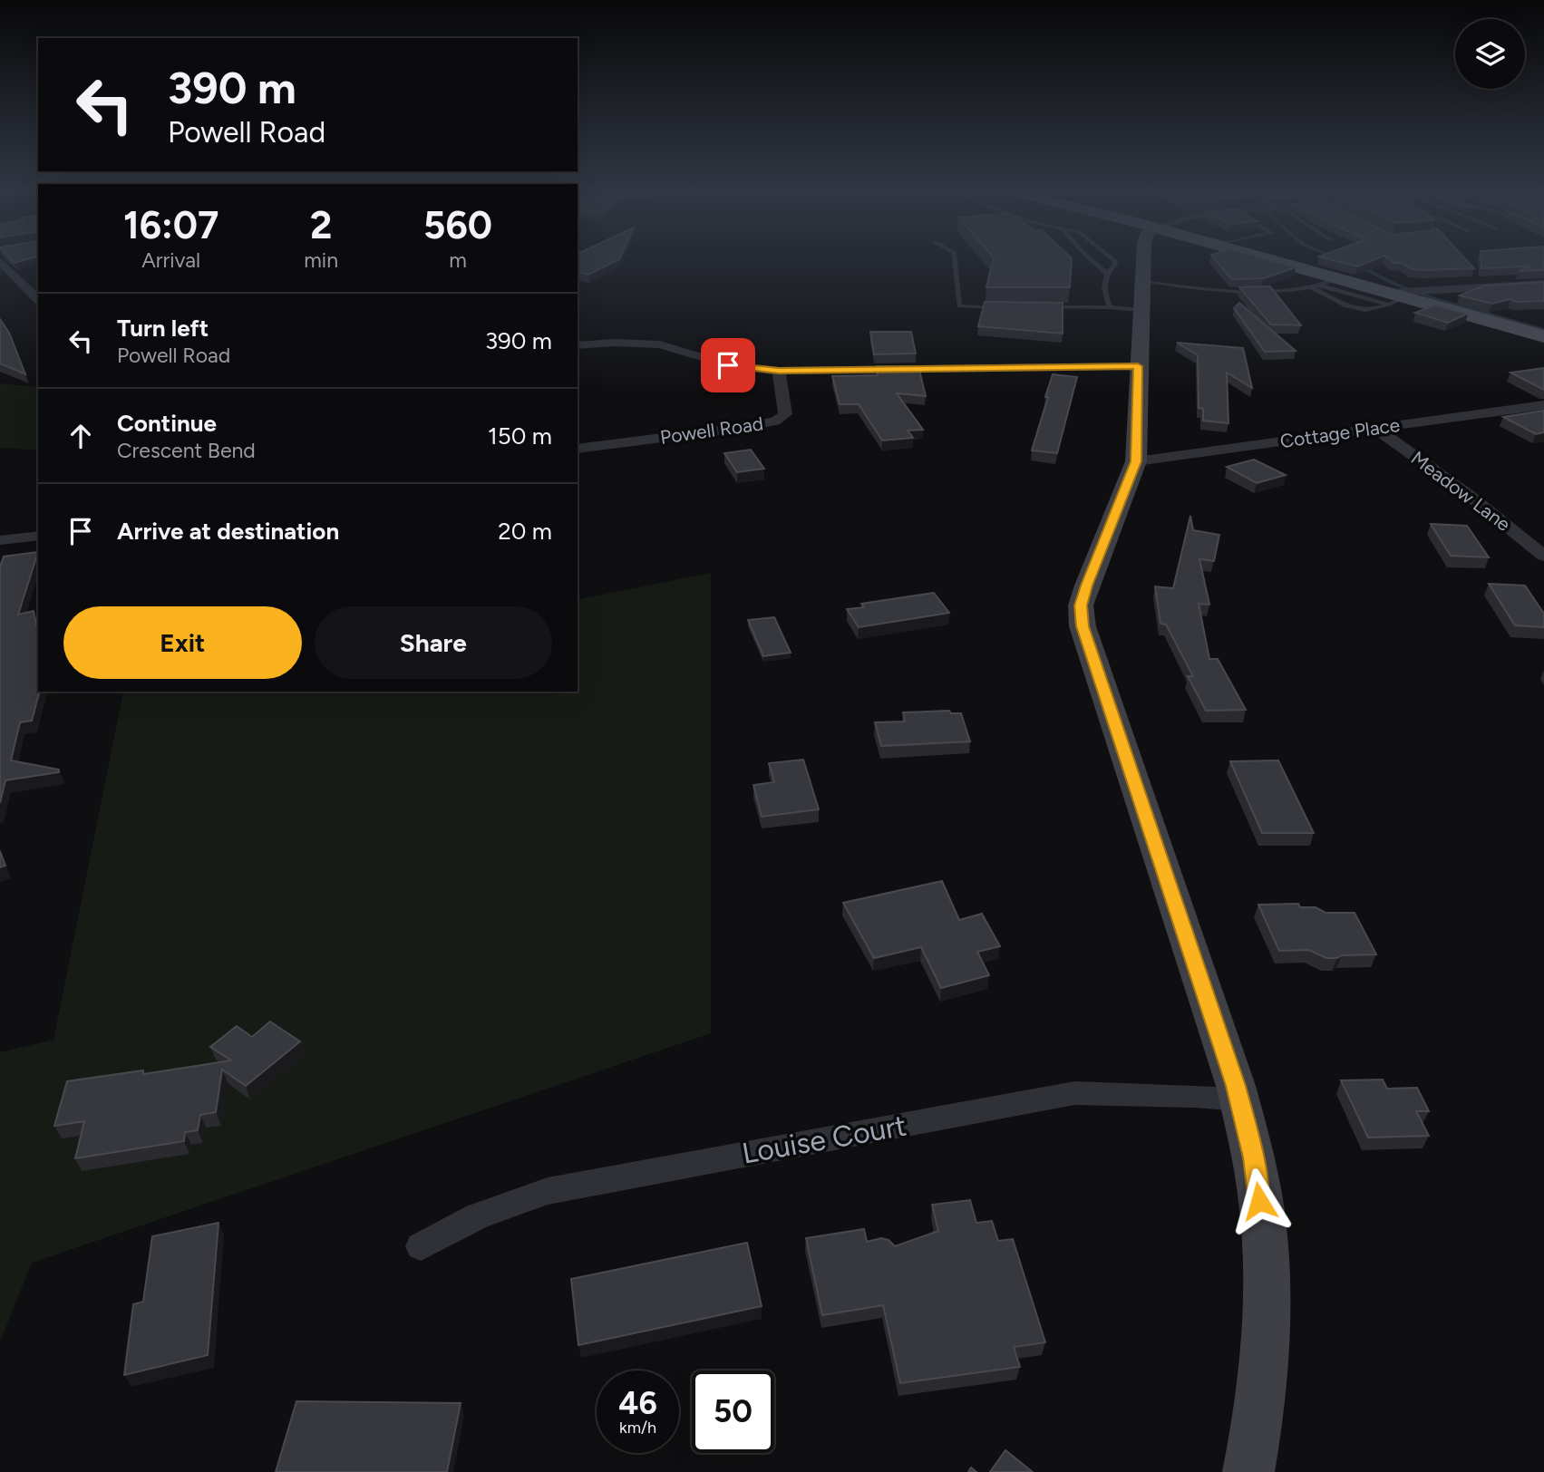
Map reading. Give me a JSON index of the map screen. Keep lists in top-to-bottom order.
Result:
{
  "streets": {
    "street": [
      "Powell Road",
      "Cottage Place",
      "Meadow Lane",
      "Louise Court"
    ]
  },
  "crossings": [
    ["Cottage Place", "Meadow Lane"]
  ],
  "page": {
    "turn": ["390 m", "Powell Road"],
    "eta": [
      "16:07",
      "Arrival",
      "2",
      "min",
      "560",
      "m"
    ],
    "list": [
      {
        "name": "Turn left",
        "note": "Powell Road",
        "value": "390 m"
      },
      {
        "name": "Continue",
        "note": "Crescent Bend",
        "value": "150 m"
      },
      {
        "name": "Arrive at destination",
        "value": "20 m"
      }
    ],
    "buttons": ["Exit", "Share"],
    "speed": "46 km/h",
    "limit": "50"
  }
}
